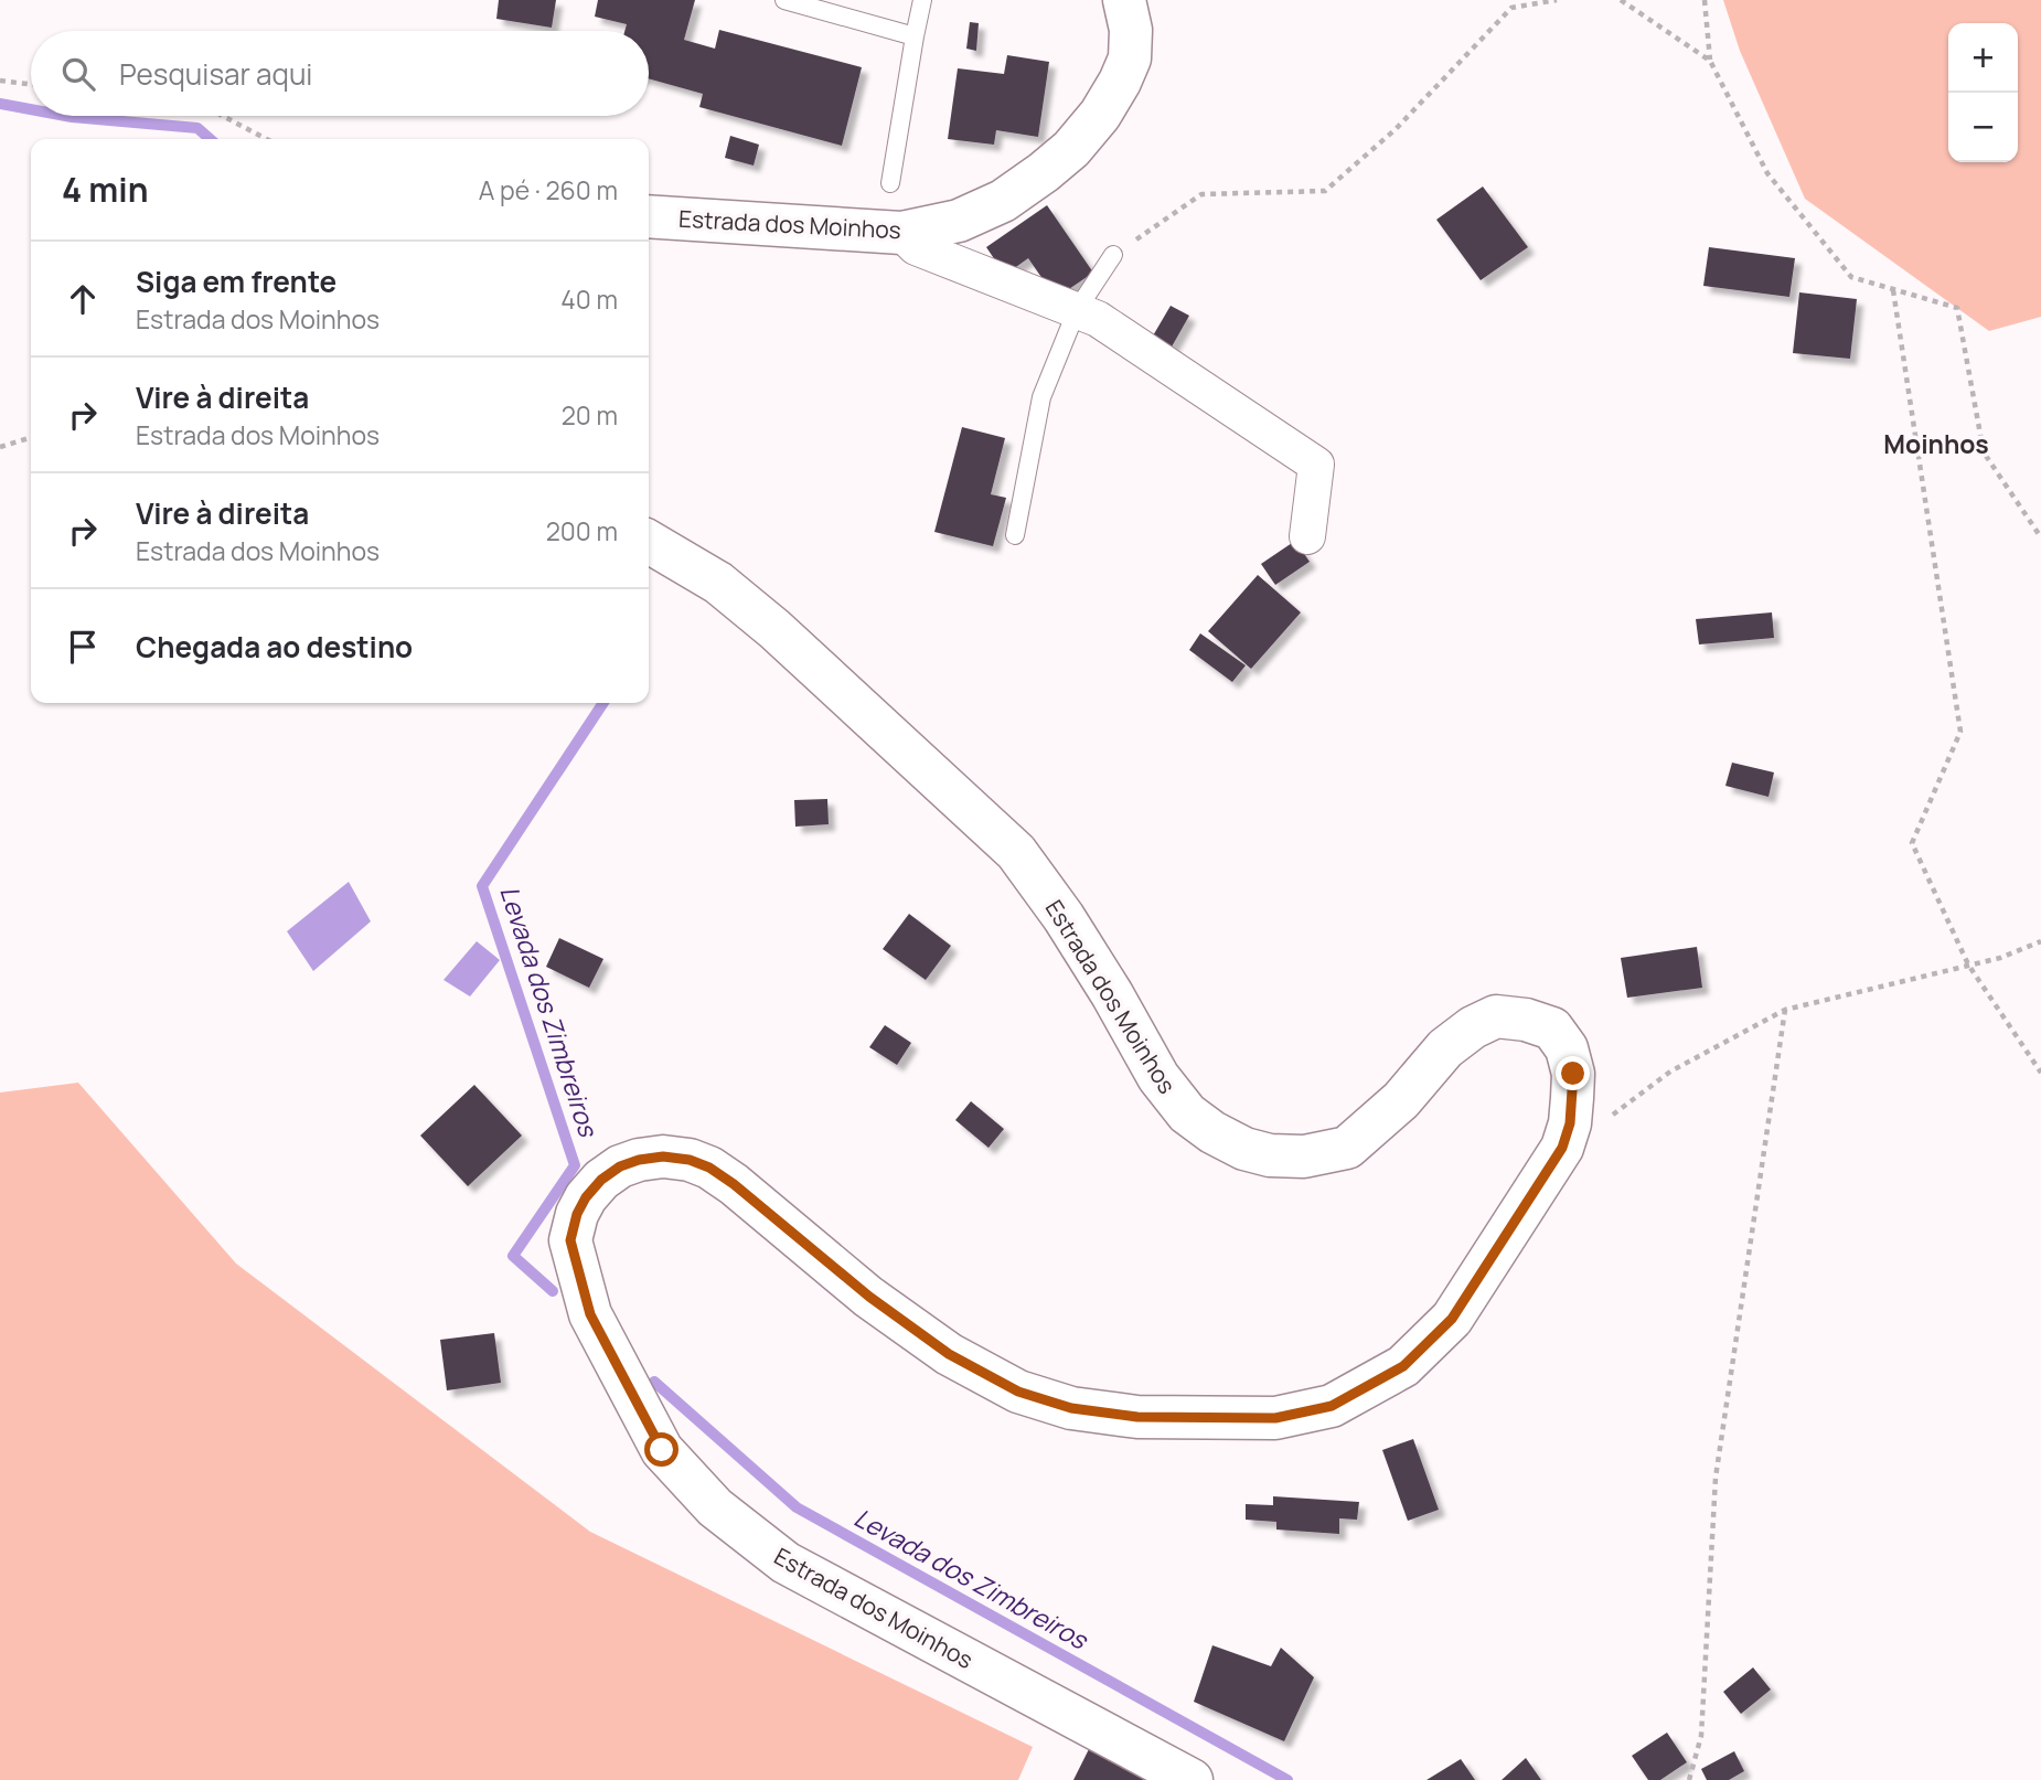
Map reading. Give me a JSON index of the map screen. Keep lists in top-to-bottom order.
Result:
{
  "streets": {
    "street": ["Estrada dos Moinhos"]
  },
  "districts": ["Moinhos"],
  "water": ["Levada dos Zimbreiros"],
  "page": {
    "map_buttons": ["+", "−"],
    "search": "Pesquisar aqui",
    "heading": ["4 min", "A pé · 260 m"],
    "list": [
      ["Siga em frente", "Estrada dos Moinhos", "40 m"],
      ["Vire à direita", "Estrada dos Moinhos", "20 m"],
      ["Vire à direita", "Estrada dos Moinhos", "200 m"],
      "Chegada ao destino"
    ]
  }
}
